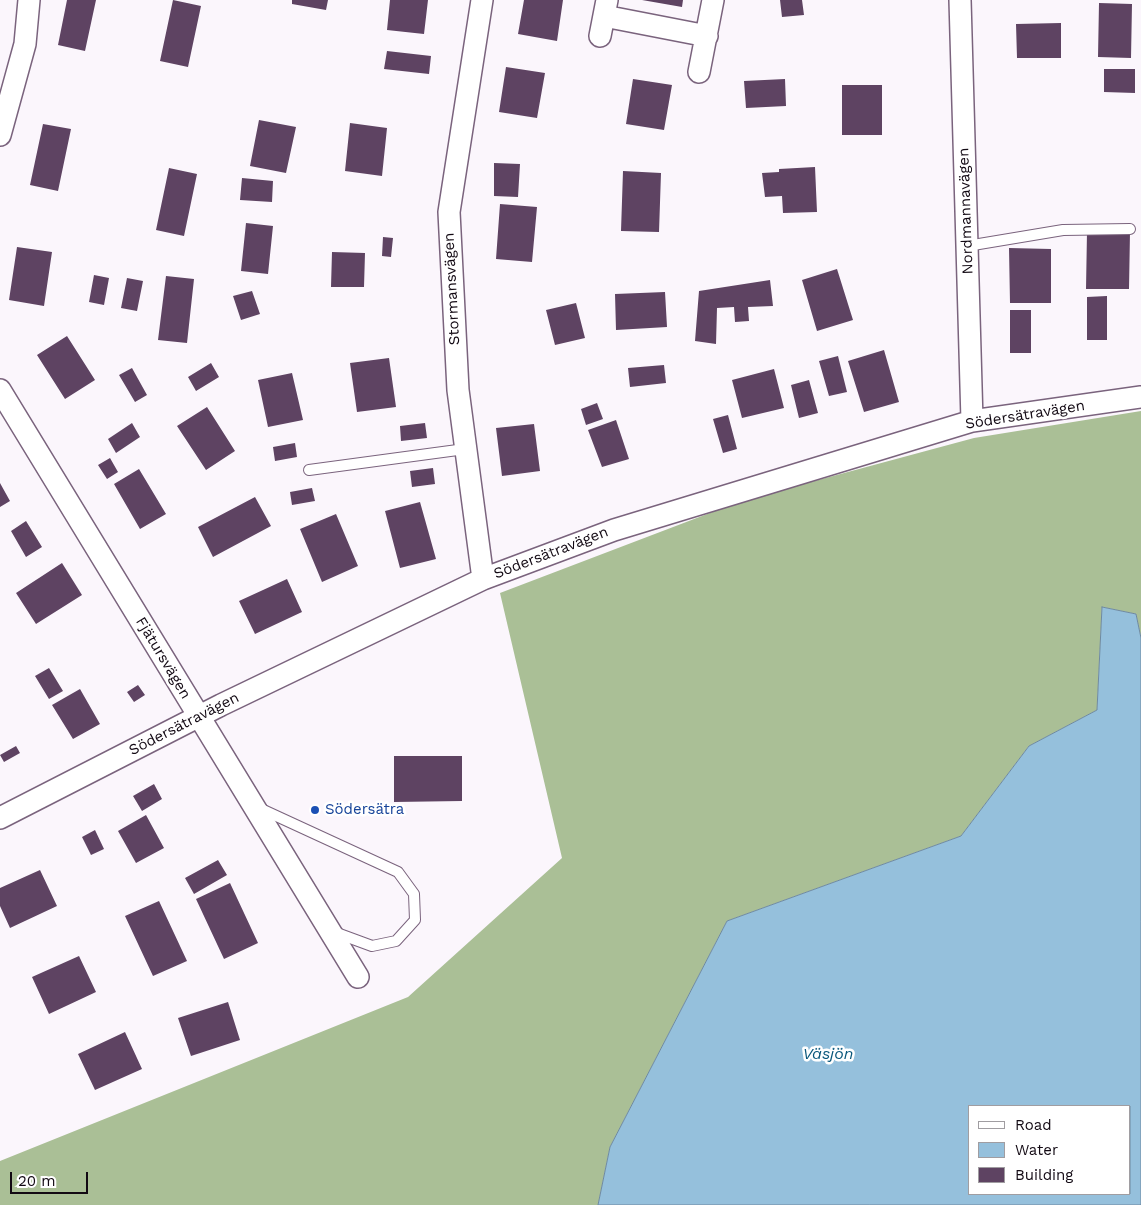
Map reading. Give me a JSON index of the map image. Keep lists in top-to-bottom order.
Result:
{
  "streets": {
    "street": [
      "Nordmannavägen",
      "Stormansvägen",
      "Södersätravägen",
      "Fjätursvägen"
    ]
  },
  "crossings": [
    ["Nordmannavägen", "Södersätravägen"],
    ["Stormansvägen", "Södersätravägen"],
    ["Södersätravägen", "Fjätursvägen"]
  ],
  "water": ["Väsjön"],
  "places": ["Södersätra"],
  "legend": ["Road", "Water", "Building"],
  "scale_bar": "20 m"
}
